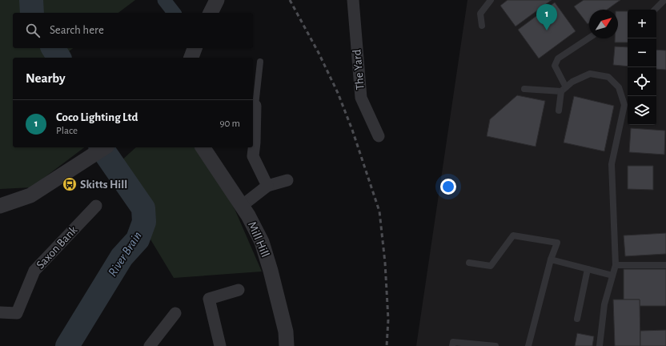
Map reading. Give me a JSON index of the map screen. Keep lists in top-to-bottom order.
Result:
{
  "streets": {
    "street": ["The Yard", "Mill Hill", "Saxon Bank"]
  },
  "water": ["River Brain"],
  "places": {
    "bus stop": ["Skitts Hill"]
  },
  "north": "top right",
  "page": {
    "pins": "1",
    "map_buttons": ["+", "−"],
    "search": "Search here",
    "heading": "Nearby",
    "list": [
      {
        "mark": "1",
        "name": "Coco Lighting Ltd",
        "note": "Place",
        "value": "90 m"
      }
    ]
  }
}
